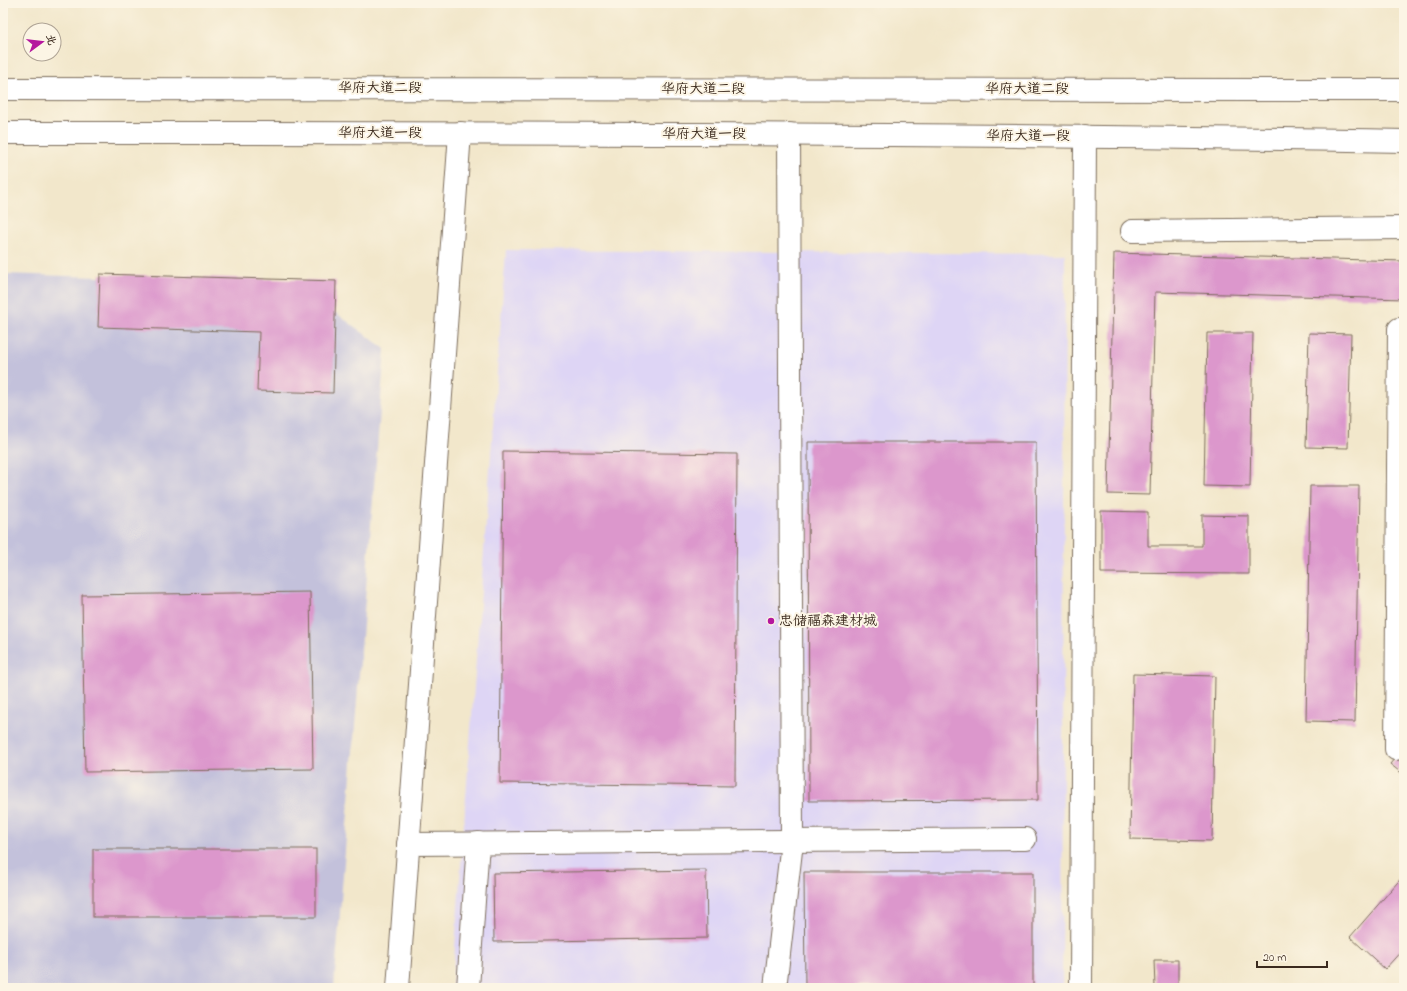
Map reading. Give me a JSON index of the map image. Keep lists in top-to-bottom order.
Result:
{
  "streets": {
    "main road": ["华府大道二段", "华府大道一段"]
  },
  "places": ["忠储福森建材城"],
  "scale_bar": "20 m",
  "north": "right"
}
